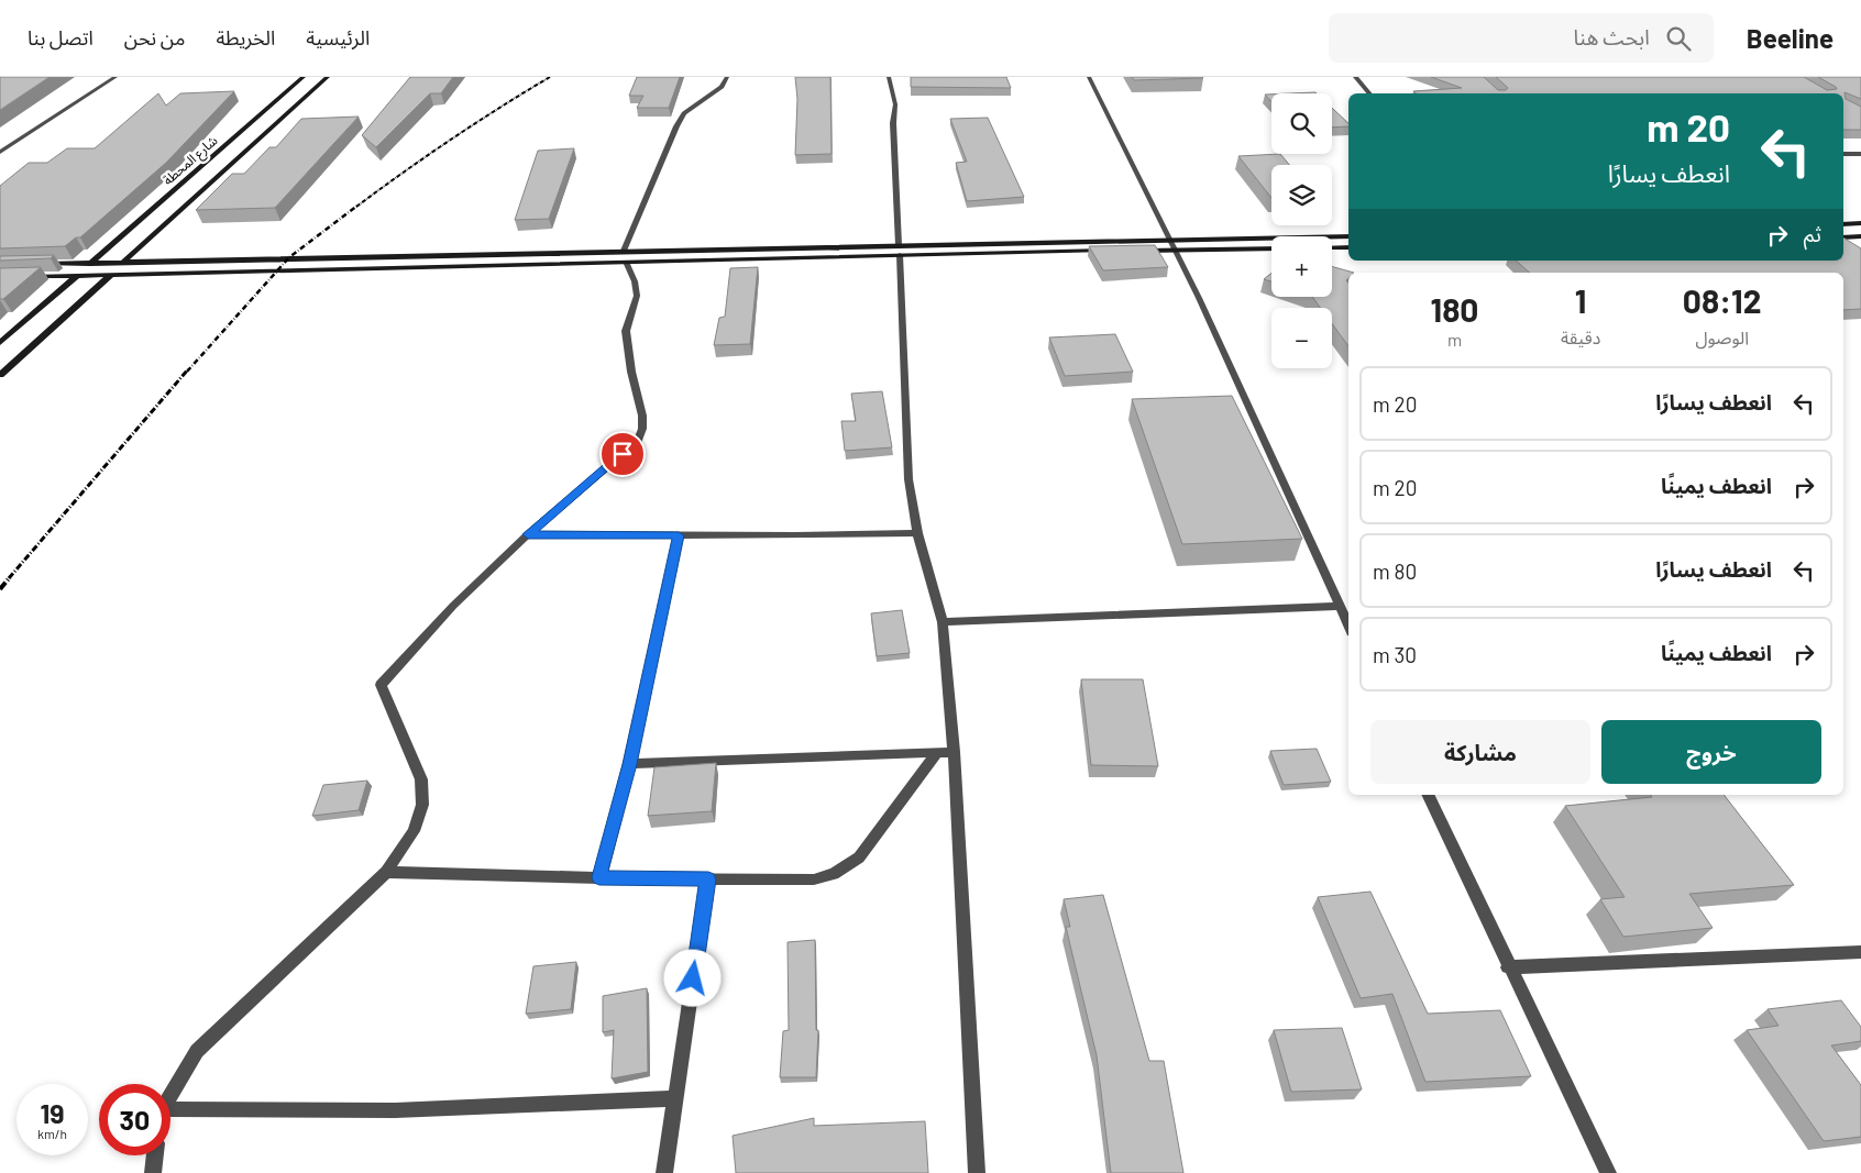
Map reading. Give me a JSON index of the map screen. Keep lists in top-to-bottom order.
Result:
{
  "streets": {
    "street": ["شارع المحطة"]
  },
  "page": {
    "header": "Beeline",
    "search": "ابحث هنا",
    "nav": [
      "الرئيسية",
      "الخريطة",
      "من نحن",
      "اتصل بنا"
    ],
    "map_buttons": ["+", "−"],
    "turn": ["20 m", "انعطف يسارًا"],
    "then": "ثم",
    "eta": [
      "08:12",
      "الوصول",
      "1",
      "دقيقة",
      "180",
      "m"
    ],
    "list": [
      {
        "name": "انعطف يسارًا",
        "value": "20 m"
      },
      {
        "name": "انعطف يمينًا",
        "value": "20 m"
      },
      {
        "name": "انعطف يسارًا",
        "value": "80 m"
      },
      {
        "name": "انعطف يمينًا",
        "value": "30 m"
      }
    ],
    "buttons": ["خروج", "مشاركة"],
    "speed": "19 km/h",
    "limit": "30"
  }
}
